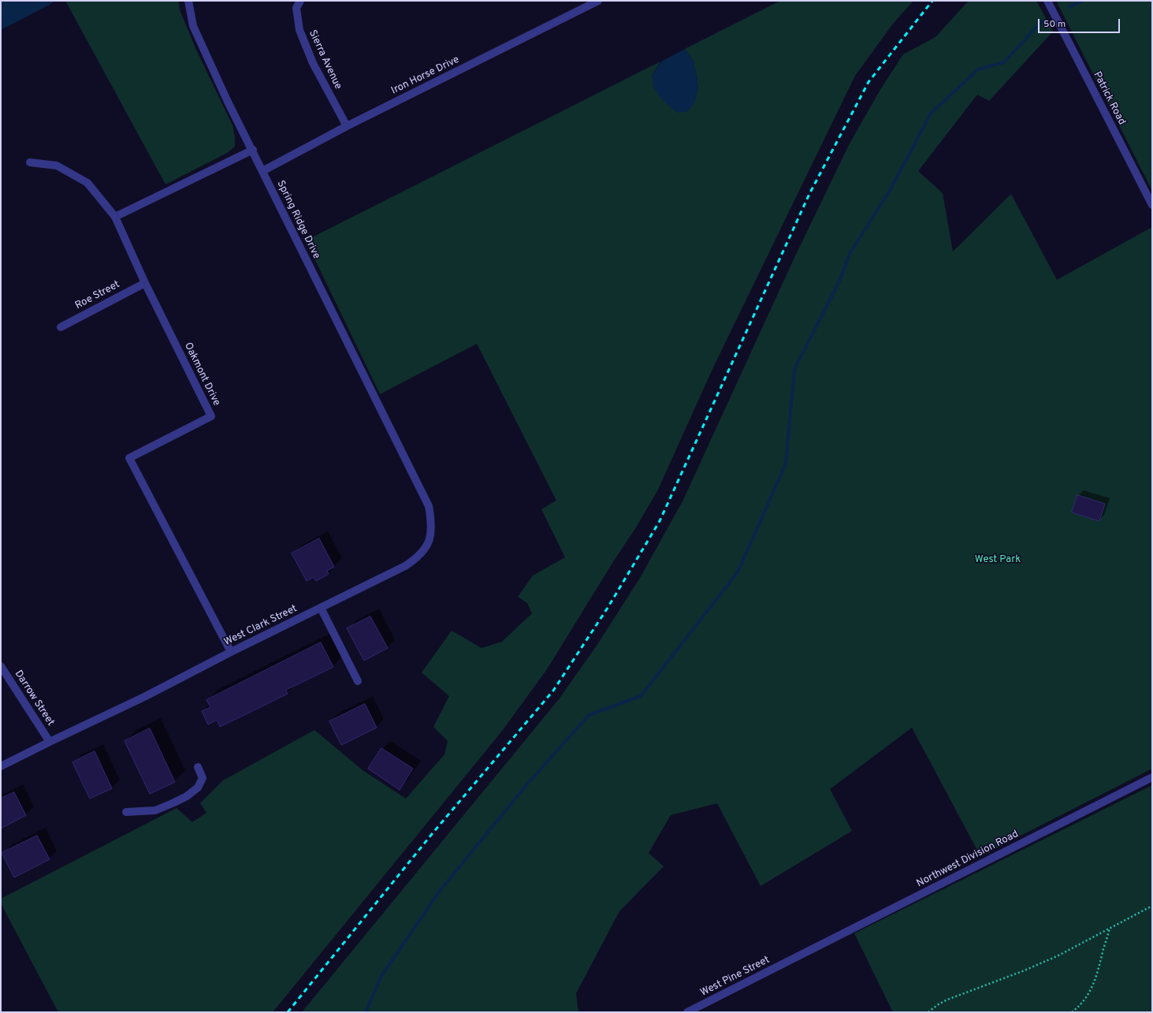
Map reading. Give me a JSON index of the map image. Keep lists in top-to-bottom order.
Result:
{
  "streets": {
    "street": [
      "Sierra Avenue",
      "Iron Horse Drive",
      "Patrick Road",
      "Spring Ridge Drive",
      "Roe Street",
      "Oakmont Drive",
      "West Clark Street",
      "Darrow Street",
      "Northwest Division Road",
      "West Pine Street"
    ]
  },
  "crossings": [
    ["Sierra Avenue", "Iron Horse Drive"],
    ["Iron Horse Drive", "Spring Ridge Drive"],
    ["Spring Ridge Drive", "West Clark Street"],
    ["Roe Street", "Oakmont Drive"],
    ["Oakmont Drive", "West Clark Street"],
    ["West Clark Street", "Darrow Street"],
    ["Northwest Division Road", "West Pine Street"]
  ],
  "parks": ["West Park"],
  "scale_bar": "50 m"
}
